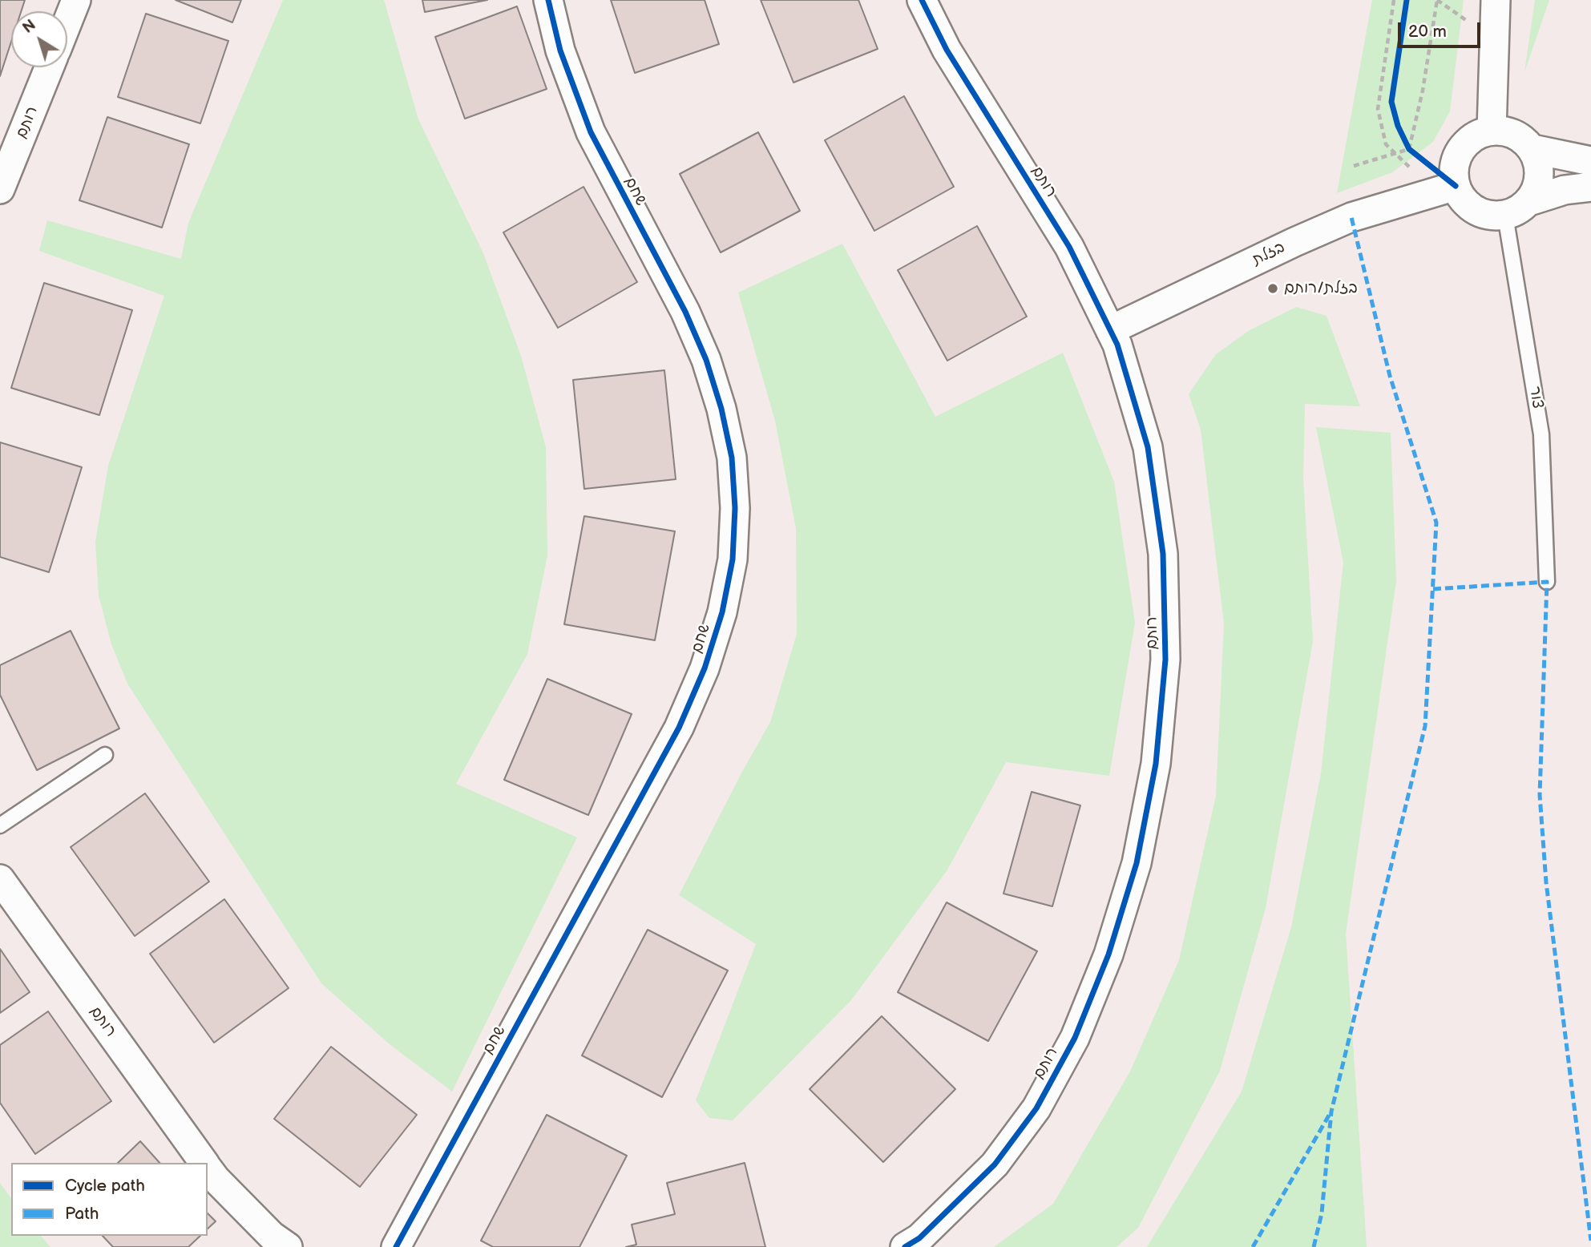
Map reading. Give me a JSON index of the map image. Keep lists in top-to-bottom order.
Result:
{
  "streets": {
    "street": ["רותם", "שחם", "בזלת"],
    "lane": ["צור"]
  },
  "crossings": [
    ["רותם", "בזלת"],
    ["בזלת", "צור"]
  ],
  "places": ["בזלת/רותם"],
  "legend": ["Cycle path", "Path"],
  "scale_bar": "20 m",
  "north": "top left"
}
